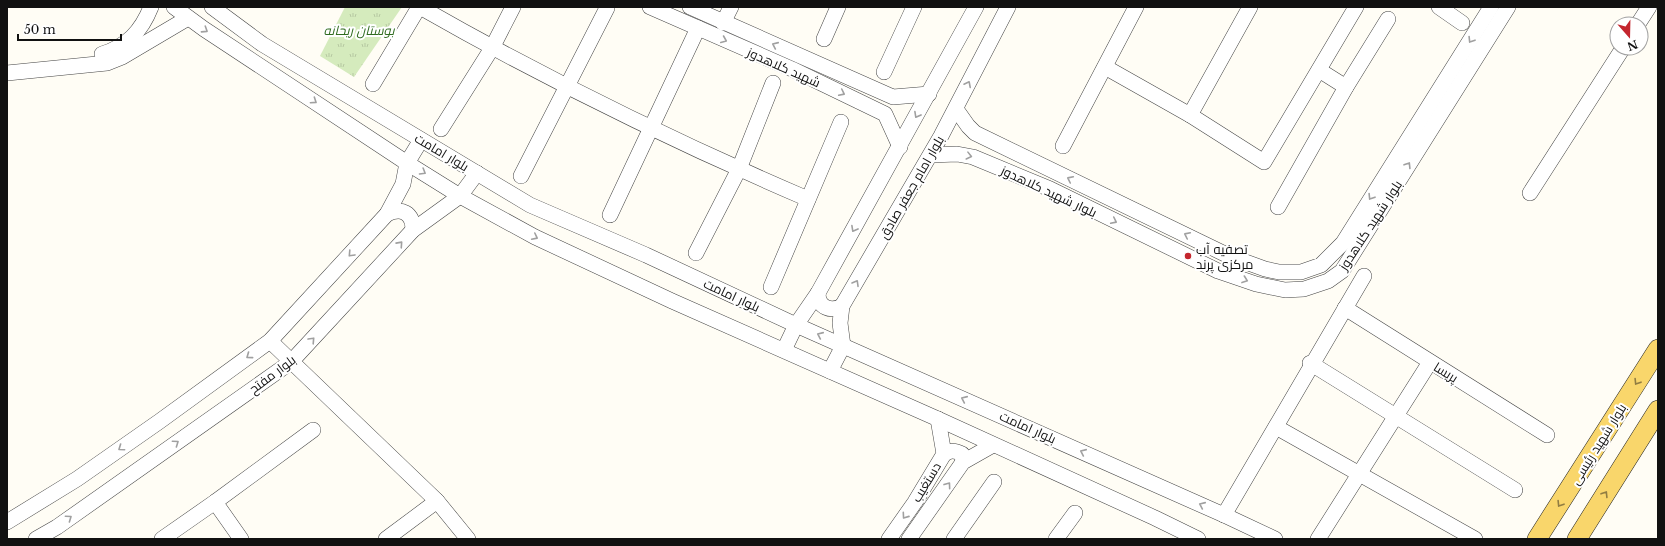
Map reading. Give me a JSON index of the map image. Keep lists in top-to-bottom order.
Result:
{
  "streets": {
    "main road": ["بلوار شهید رئیسی"],
    "street": [
      "شهید کلاهدوز",
      "بلوار امامت",
      "بلوار امام جعفر صادق",
      "بلوار شهید کلاهدوز",
      "پریسا",
      "بلوار مفتح",
      "دستغیب"
    ]
  },
  "crossings": [
    ["بلوار امامت", "بلوار امام جعفر صادق"],
    ["بلوار امامت", "بلوار مفتح"],
    ["بلوار امامت", "دستغیب"],
    ["بلوار امام جعفر صادق", "بلوار شهید کلاهدوز"]
  ],
  "parks": ["بوستان ریحانه"],
  "places": ["تصفیه آب مرکزی پرند"],
  "scale_bar": "50 m",
  "north": "bottom"
}
